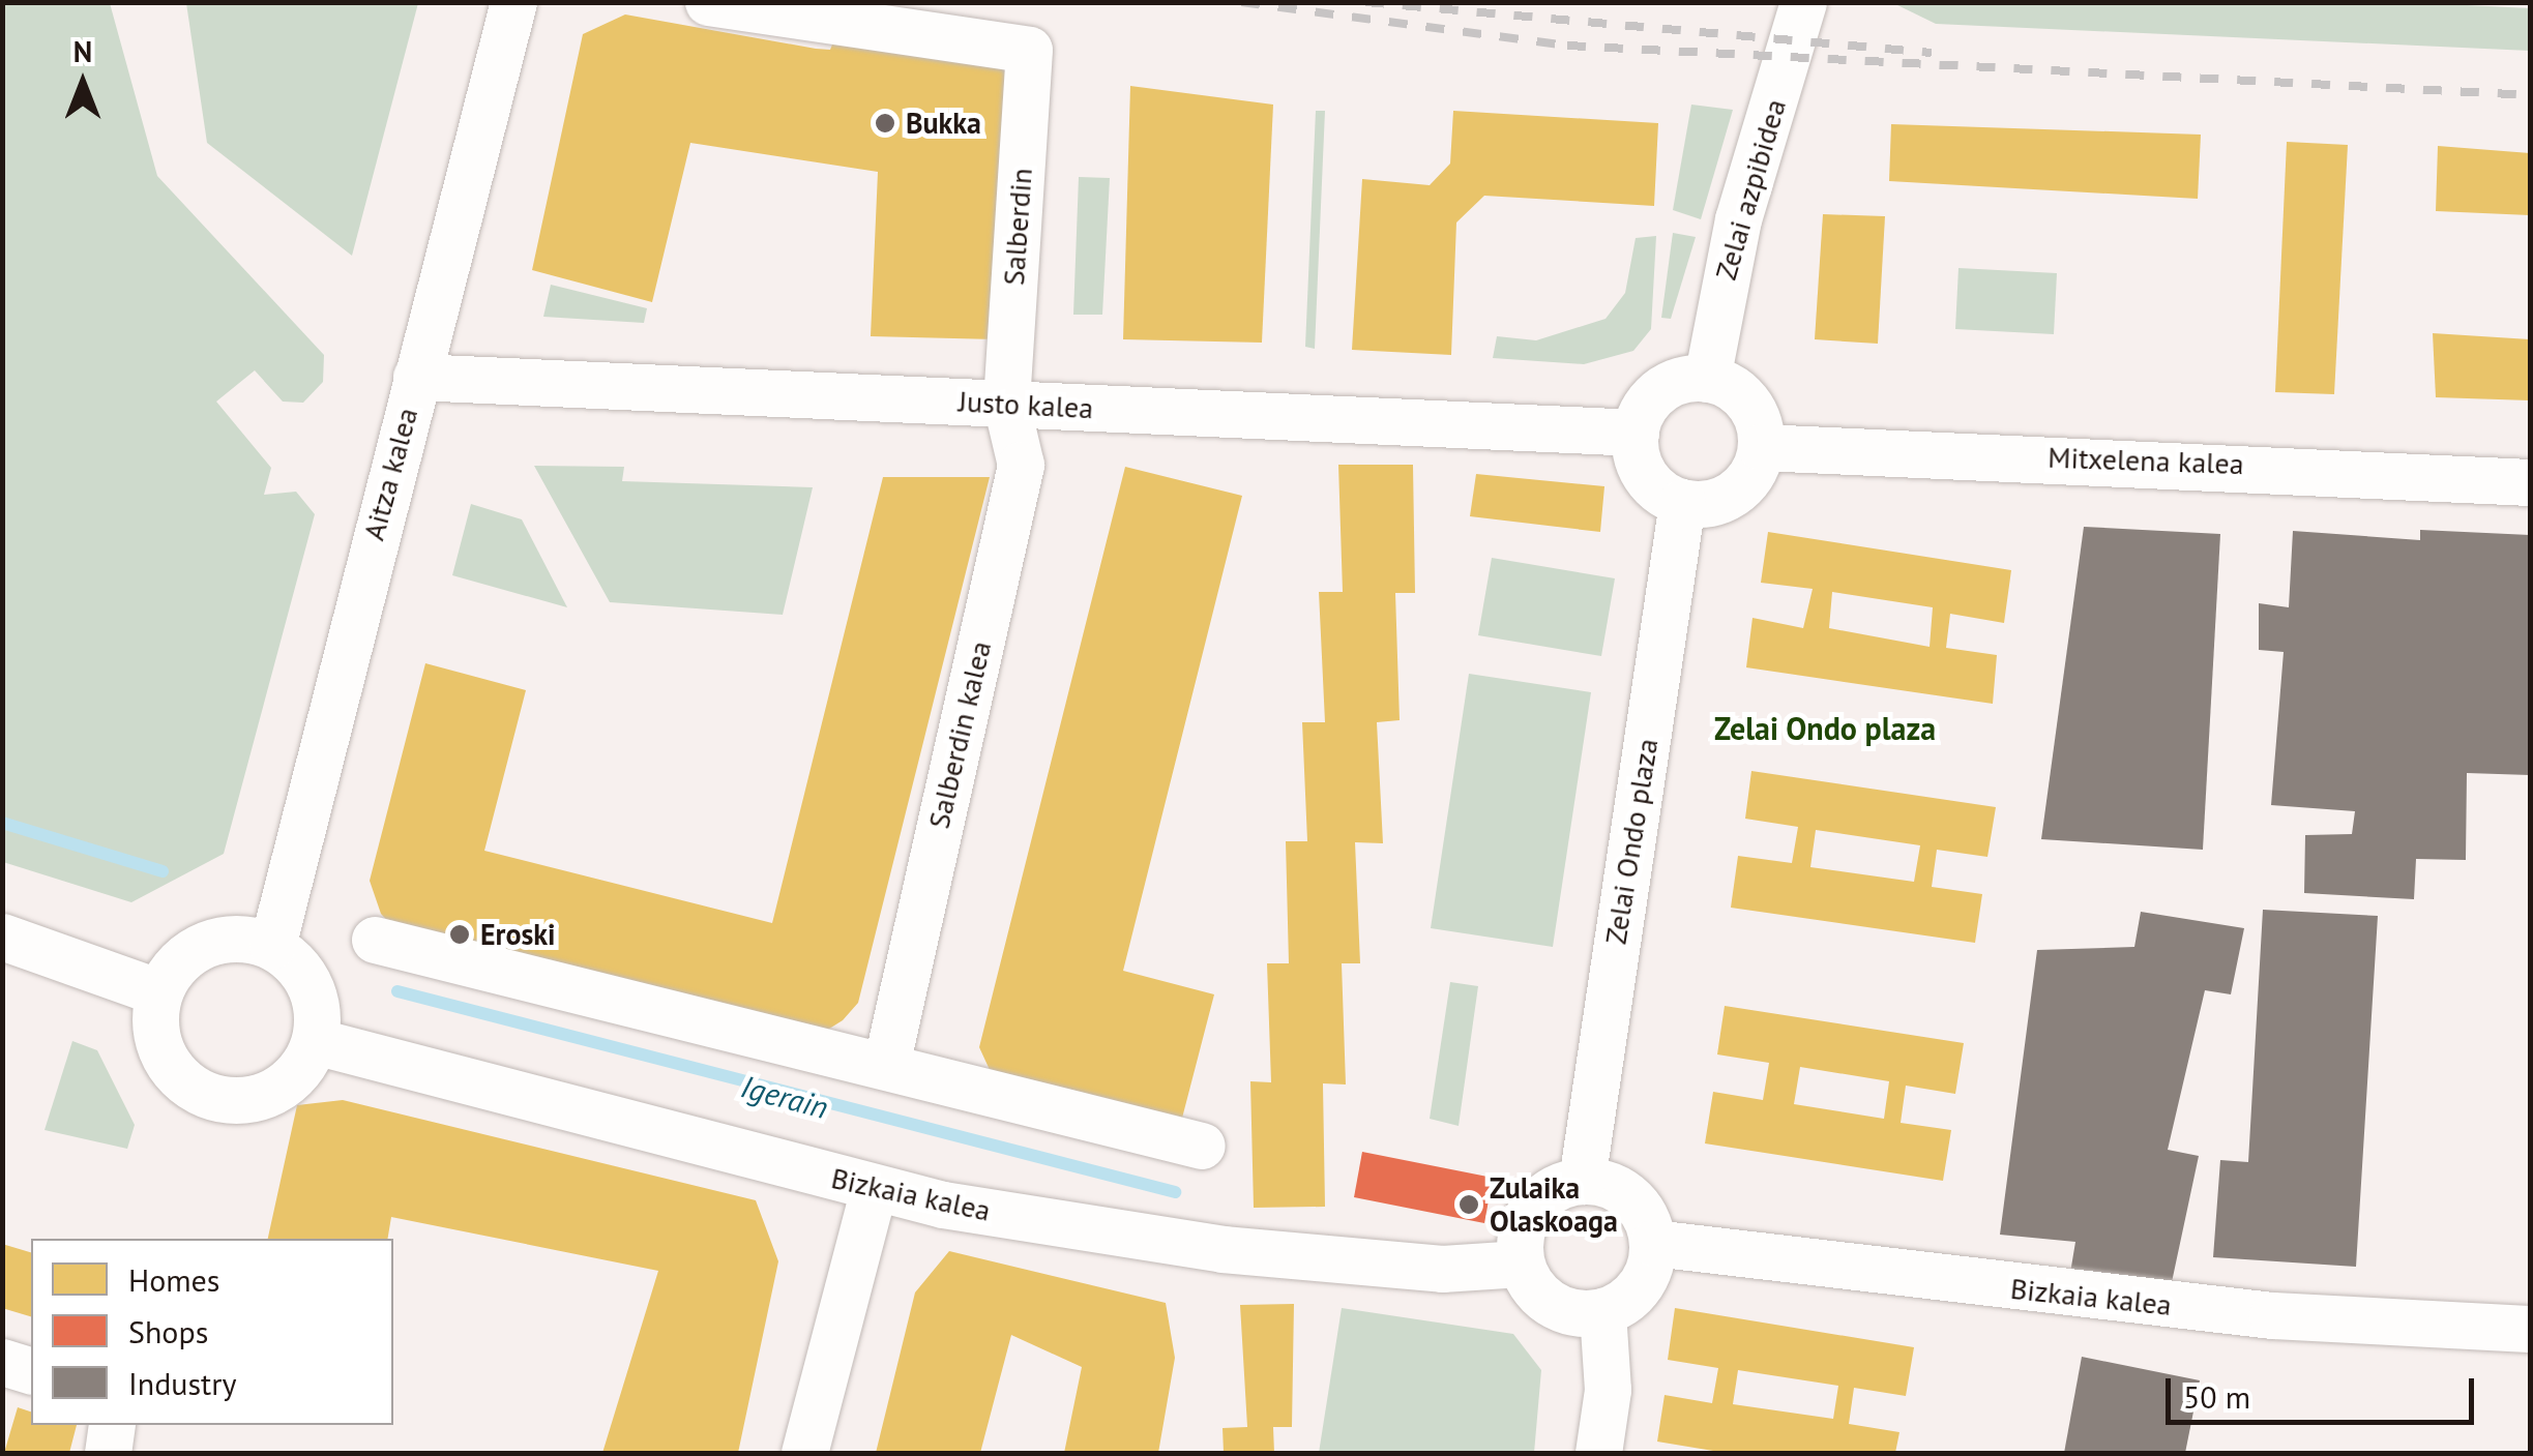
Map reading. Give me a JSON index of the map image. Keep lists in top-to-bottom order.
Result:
{
  "streets": {
    "street": [
      "Zelai azpibidea",
      "Salberdin",
      "Justo kalea",
      "Mitxelena kalea",
      "Aitza kalea",
      "Salberdin kalea",
      "Zelai Ondo plaza",
      "Bizkaia kalea"
    ]
  },
  "crossings": [
    ["Zelai azpibidea", "Justo kalea"],
    ["Zelai azpibidea", "Mitxelena kalea"],
    ["Zelai azpibidea", "Zelai Ondo plaza"],
    ["Salberdin", "Justo kalea"],
    ["Salberdin", "Salberdin kalea"],
    ["Justo kalea", "Mitxelena kalea"],
    ["Justo kalea", "Aitza kalea"],
    ["Justo kalea", "Salberdin kalea"],
    ["Justo kalea", "Zelai Ondo plaza"],
    ["Mitxelena kalea", "Zelai Ondo plaza"],
    ["Aitza kalea", "Bizkaia kalea"],
    ["Zelai Ondo plaza", "Bizkaia kalea"]
  ],
  "districts": ["Zelai Ondo plaza"],
  "water": ["Igerain"],
  "places": ["Bukka", "Eroski", "Zulaika Olaskoaga"],
  "legend": ["Homes", "Shops", "Industry"],
  "scale_bar": "50 m",
  "north": "top"
}
